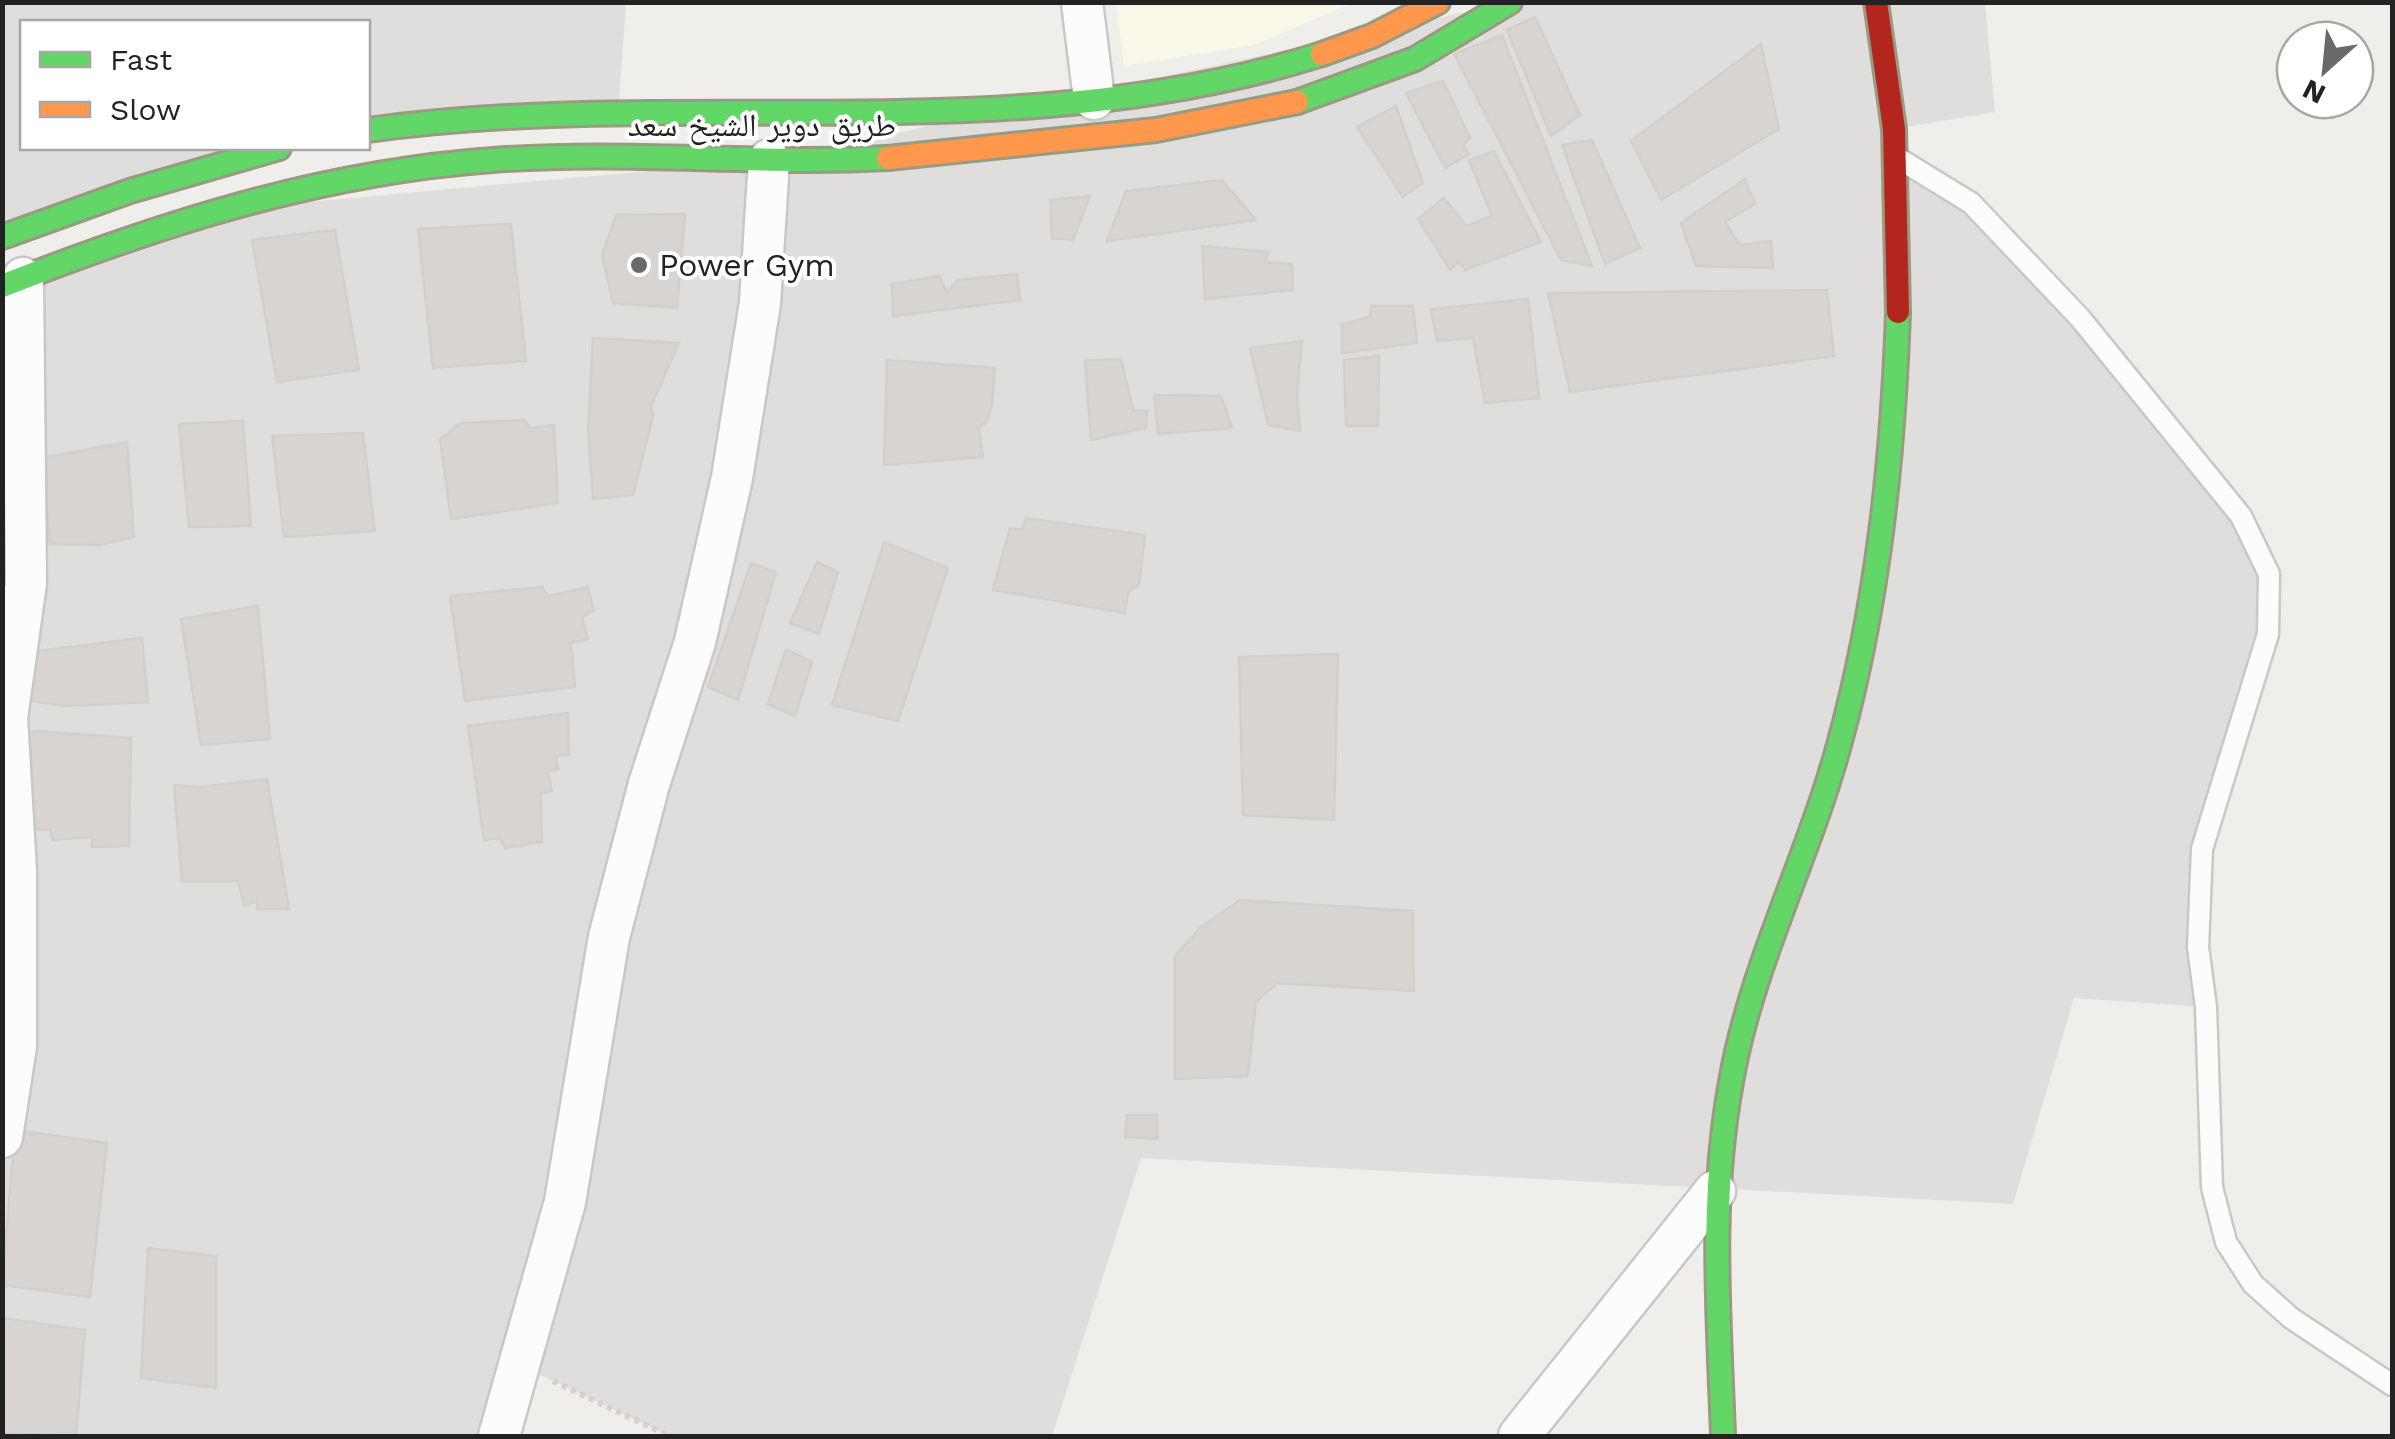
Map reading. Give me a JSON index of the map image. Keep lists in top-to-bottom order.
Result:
{
  "streets": {
    "street": ["طريق دوير الشيخ سعد"]
  },
  "places": ["Power Gym"],
  "legend": ["Fast", "Slow"],
  "north": "bottom left"
}
